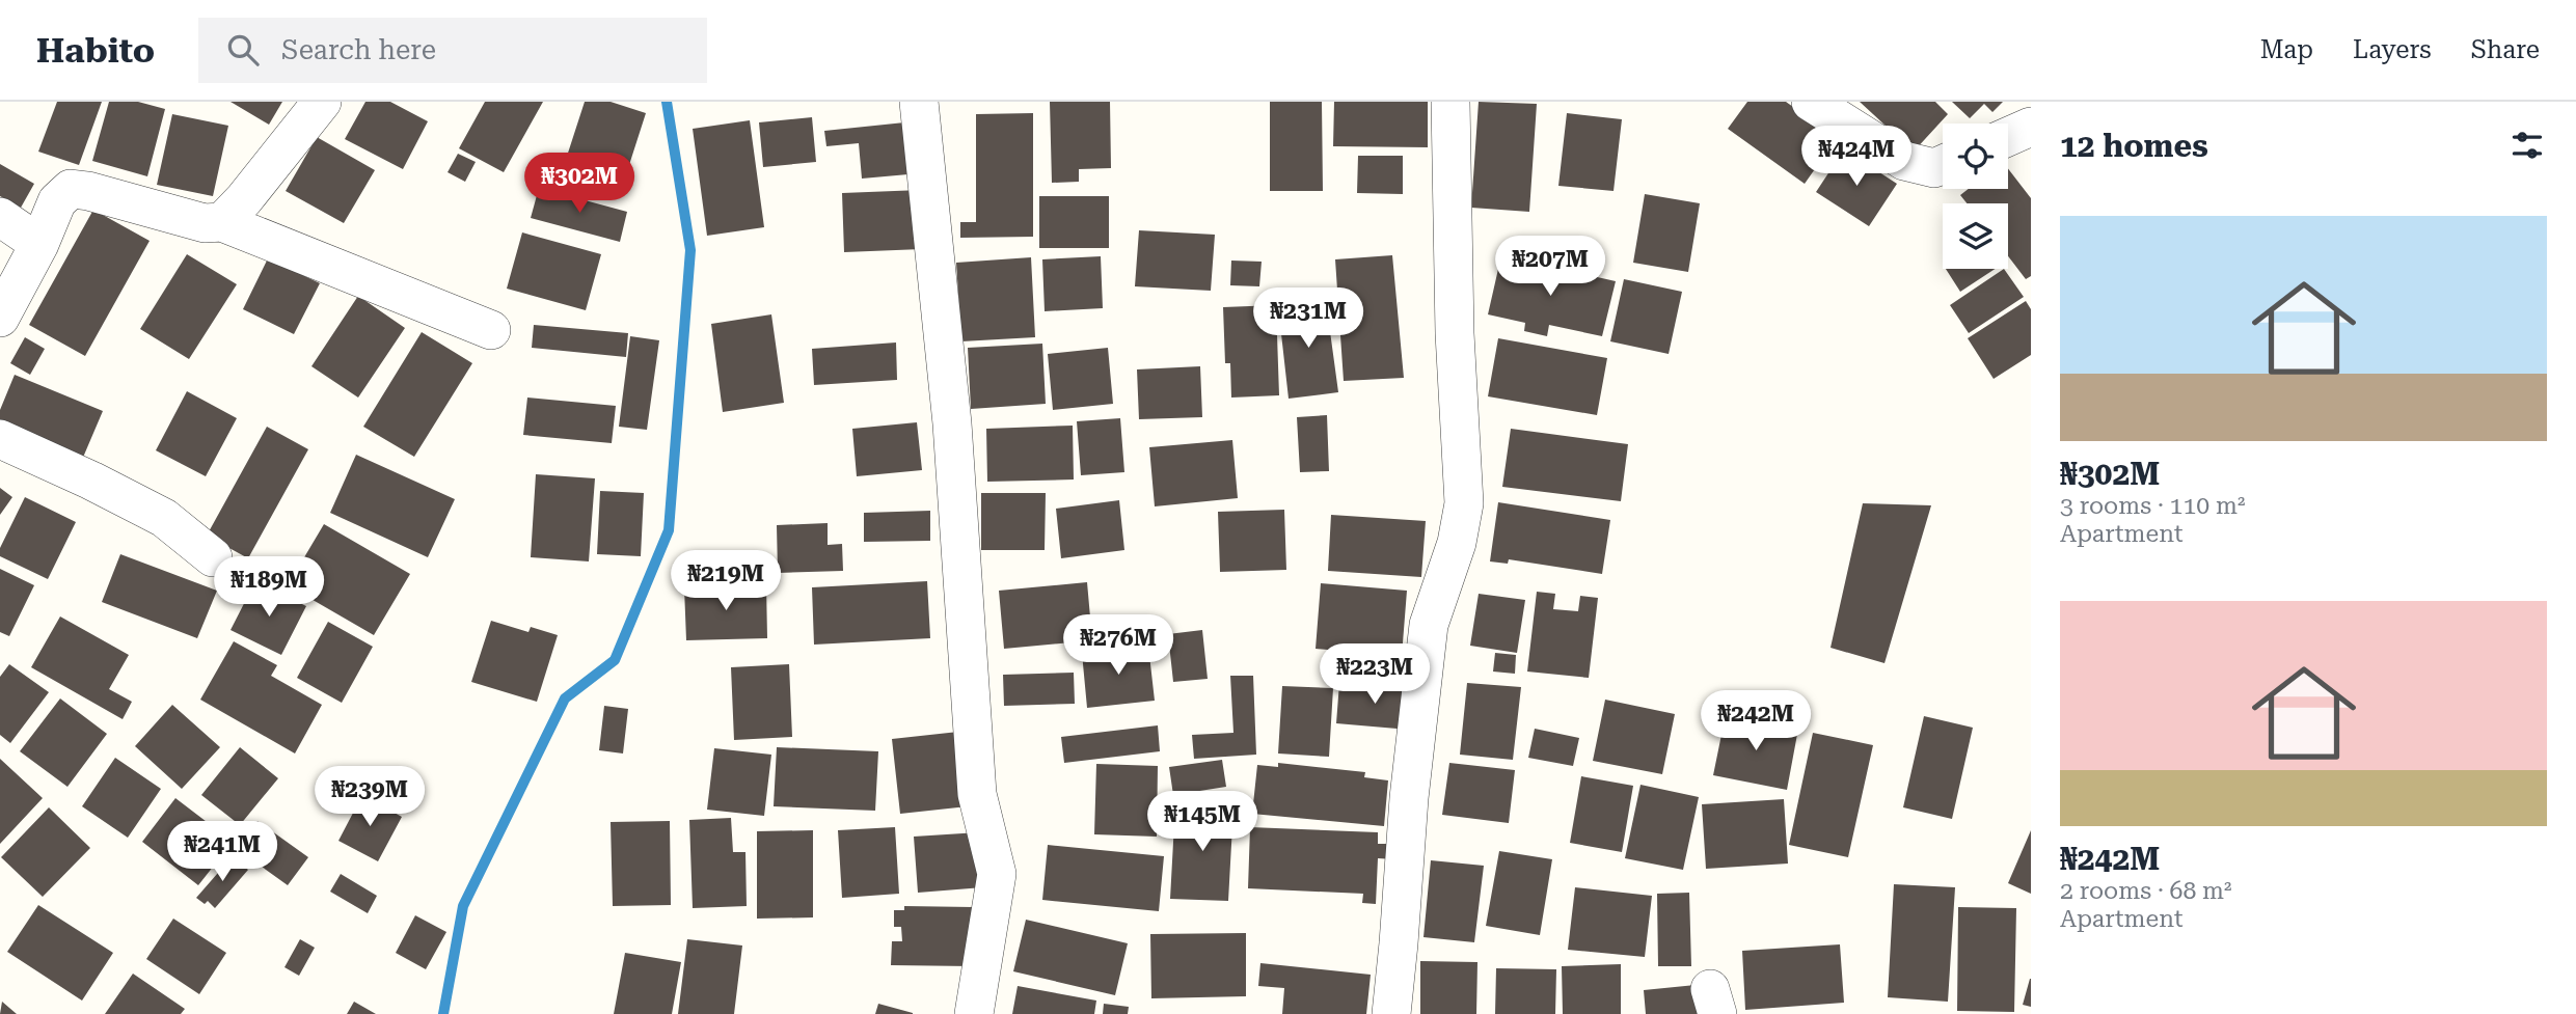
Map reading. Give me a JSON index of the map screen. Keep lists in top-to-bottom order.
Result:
{
  "page": {
    "header": "Habito",
    "search": "Search here",
    "nav": ["Map", "Layers", "Share"],
    "heading": "12 homes",
    "price": [
      "₦424M",
      "₦302M",
      "₦207M",
      "₦231M",
      "₦219M",
      "₦189M",
      "₦276M",
      "₦223M",
      "₦242M",
      "₦239M",
      "₦145M",
      "₦241M"
    ],
    "list": [
      {
        "name": "₦302M",
        "note": "3 rooms · 110 m² · Apartment"
      },
      {
        "name": "₦242M",
        "note": "2 rooms · 68 m² · Apartment"
      }
    ]
  }
}
